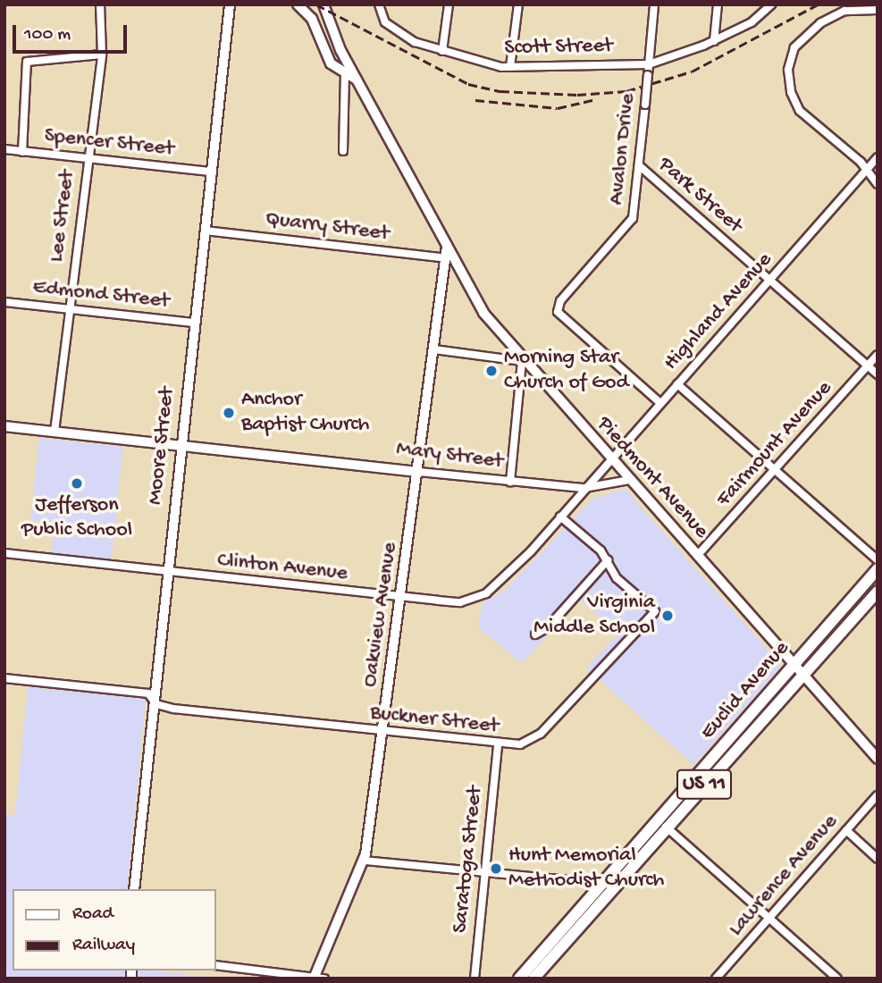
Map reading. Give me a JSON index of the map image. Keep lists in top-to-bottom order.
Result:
{
  "streets": {
    "main road": ["Euclid Avenue", "US 11"],
    "street": [
      "Scott Street",
      "Spencer Street",
      "Avalon Drive",
      "Park Street",
      "Lee Street",
      "Quarry Street",
      "Edmond Street",
      "Highland Avenue",
      "Fairmount Avenue",
      "Moore Street",
      "Mary Street",
      "Piedmont Avenue",
      "Clinton Avenue",
      "Oakview Avenue",
      "Buckner Street",
      "Saratoga Street",
      "Lawrence Avenue"
    ]
  },
  "crossings": [
    ["Scott Street", "Avalon Drive"],
    ["Spencer Street", "Lee Street"],
    ["Spencer Street", "Moore Street"],
    ["Avalon Drive", "Park Street"],
    ["Avalon Drive", "Highland Avenue"],
    ["Park Street", "Highland Avenue"],
    ["Park Street", "Fairmount Avenue"],
    ["Lee Street", "Edmond Street"],
    ["Lee Street", "Mary Street"],
    ["Quarry Street", "Moore Street"],
    ["Quarry Street", "Oakview Avenue"],
    ["Edmond Street", "Moore Street"],
    ["Highland Avenue", "Mary Street"],
    ["Highland Avenue", "Piedmont Avenue"],
    ["Highland Avenue", "Clinton Avenue"],
    ["Fairmount Avenue", "Piedmont Avenue"],
    ["Moore Street", "Mary Street"],
    ["Moore Street", "Clinton Avenue"],
    ["Moore Street", "Buckner Street"],
    ["Mary Street", "Piedmont Avenue"],
    ["Mary Street", "Clinton Avenue"],
    ["Mary Street", "Oakview Avenue"],
    ["Piedmont Avenue", "Oakview Avenue"],
    ["Piedmont Avenue", "Euclid Avenue"],
    ["Clinton Avenue", "Oakview Avenue"],
    ["Oakview Avenue", "Buckner Street"],
    ["Buckner Street", "Saratoga Street"]
  ],
  "places": [
    "Morning Star Church of God",
    "Anchor Baptist Church",
    "Jefferson Public School",
    "Virginia Middle School",
    "Hunt Memorial Methodist Church"
  ],
  "legend": ["Road", "Railway"],
  "scale_bar": "100 m"
}
